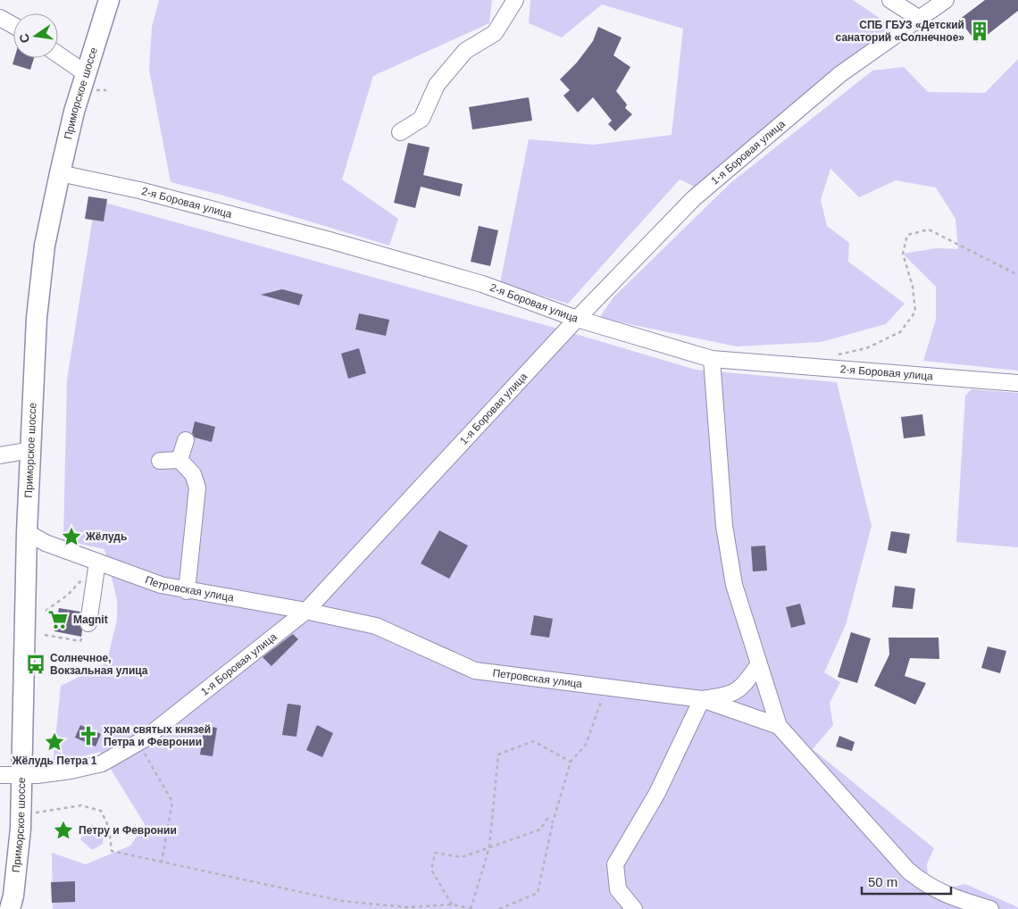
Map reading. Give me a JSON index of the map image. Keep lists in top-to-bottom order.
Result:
{
  "streets": {
    "main road": ["Приморское шоссе"],
    "street": ["1-я Боровая улица", "2-я Боровая улица", "Петровская улица"]
  },
  "crossings": [
    ["Приморское шоссе", "1-я Боровая улица"],
    ["Приморское шоссе", "2-я Боровая улица"],
    ["Приморское шоссе", "Петровская улица"],
    ["1-я Боровая улица", "2-я Боровая улица"],
    ["1-я Боровая улица", "Петровская улица"]
  ],
  "places": {
    "building": ["СПБ ГБУЗ «Детский санаторий «Солнечное»"],
    "place": ["Жёлудь", "Жёлудь Петра 1", "Петру и Февронии"],
    "supermarket": ["Magnit"],
    "bus stop": ["Солнечное, Вокзальная улица"],
    "church": ["храм святых князей Петра и Февронии"]
  },
  "scale_bar": "50 m",
  "north": "left"
}
